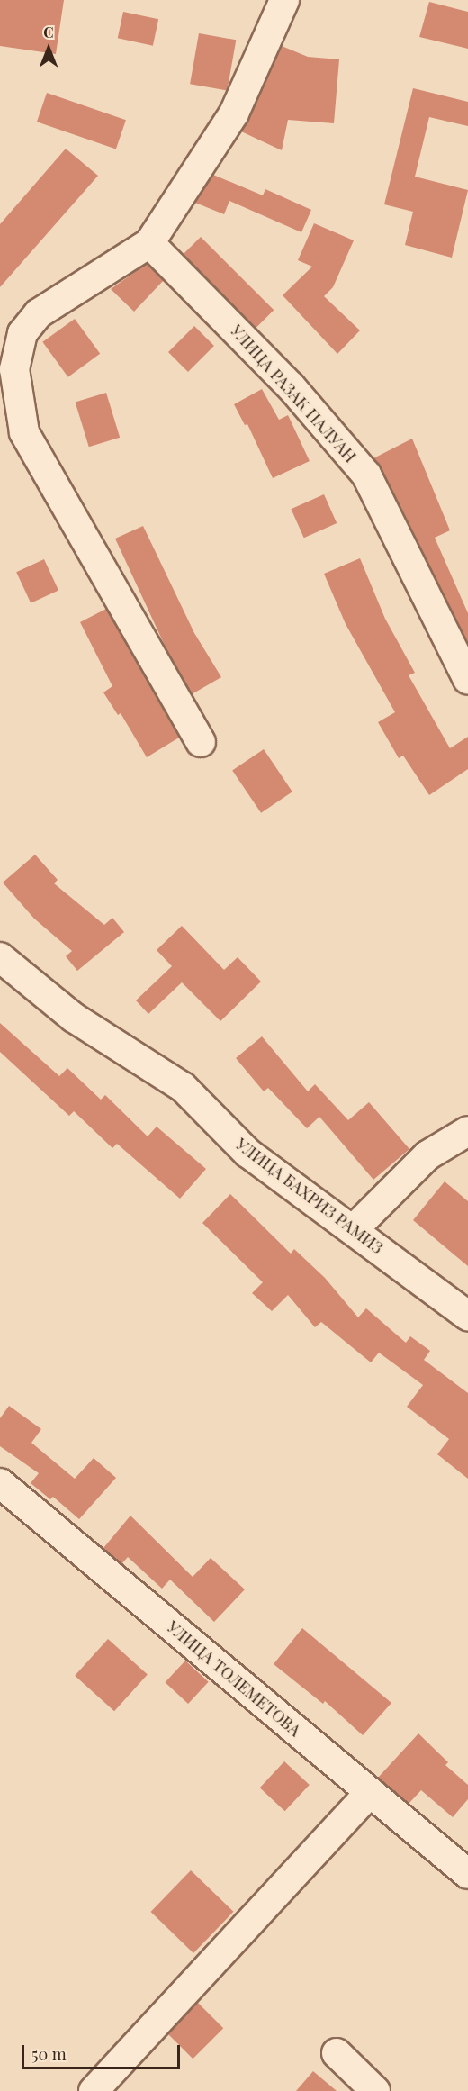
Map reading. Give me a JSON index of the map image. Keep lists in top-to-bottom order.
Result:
{
  "streets": {
    "street": ["УЛИЦА РАЗАК ПАЛУАН", "УЛИЦА БАХРИЗ РАМИЗ", "УЛИЦА ТОЛЕМЕТОВА"]
  },
  "scale_bar": "50 m",
  "north": "top"
}
